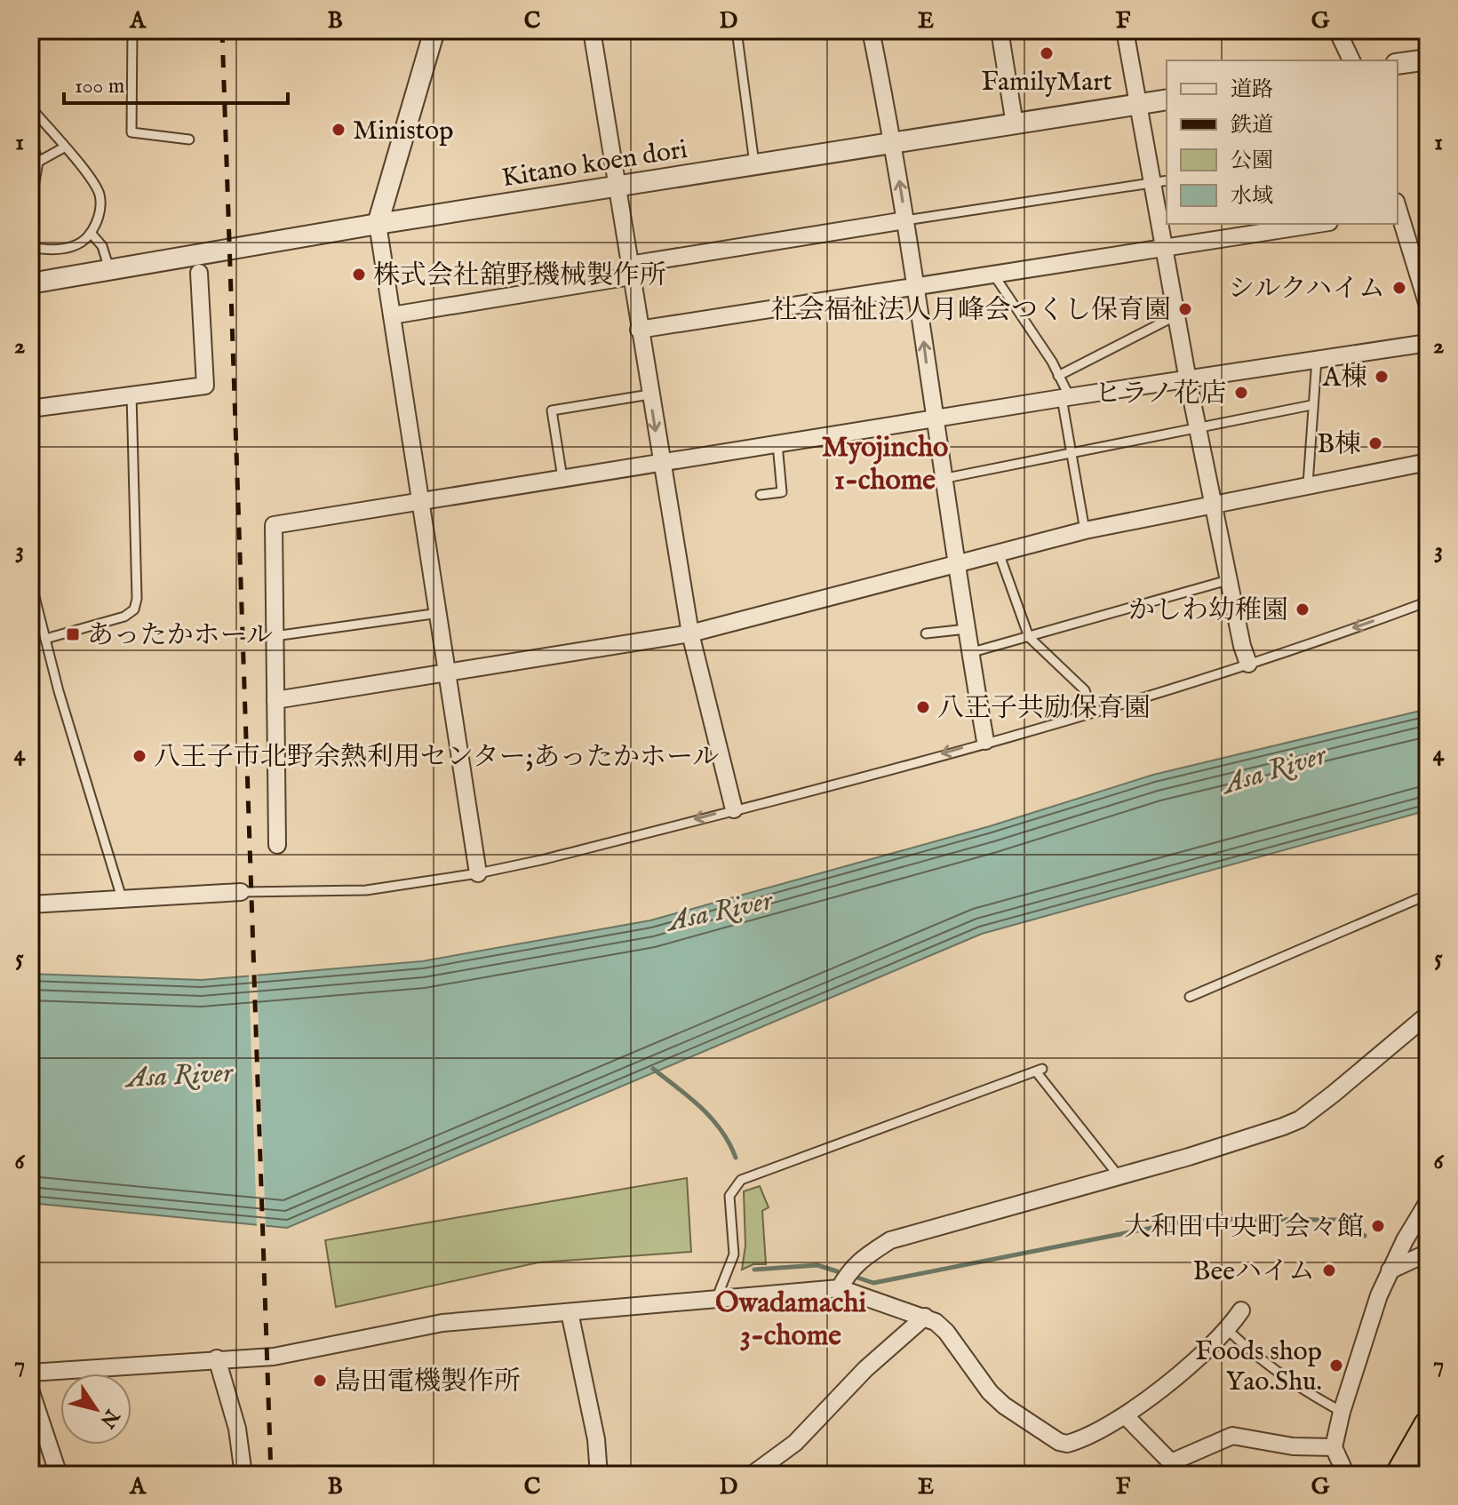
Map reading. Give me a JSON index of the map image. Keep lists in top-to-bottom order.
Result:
{
  "streets": {
    "street": ["Kitano koen dori"]
  },
  "districts": ["Myojincho 1-chome", "Owadamachi 3-chome"],
  "water": ["Asa River"],
  "places": {
    "other": [
      "FamilyMart",
      "Ministop",
      "株式会社舘野機械製作所",
      "シルクハイム",
      "社会福祉法人月峰会つくし保育園",
      "A棟",
      "ヒラノ花店",
      "B棟",
      "かしわ幼稚園",
      "八王子共励保育園",
      "八王子市北野余熱利用センター;あったかホール",
      "大和田中央町会々館",
      "Beeハイム",
      "Foods shop Yao.Shu.",
      "島田電機製作所"
    ],
    "transit": ["あったかホール"]
  },
  "legend": [
    "道路",
    "鉄道",
    "公園",
    "水域"
  ],
  "scale_bar": "100 m",
  "north": "bottom right",
  "grid": {
    "columns": [
      "A",
      "B",
      "C",
      "D",
      "E",
      "F",
      "G"
    ],
    "rows": [
      "1",
      "2",
      "3",
      "4",
      "5",
      "6",
      "7"
    ]
  }
}
